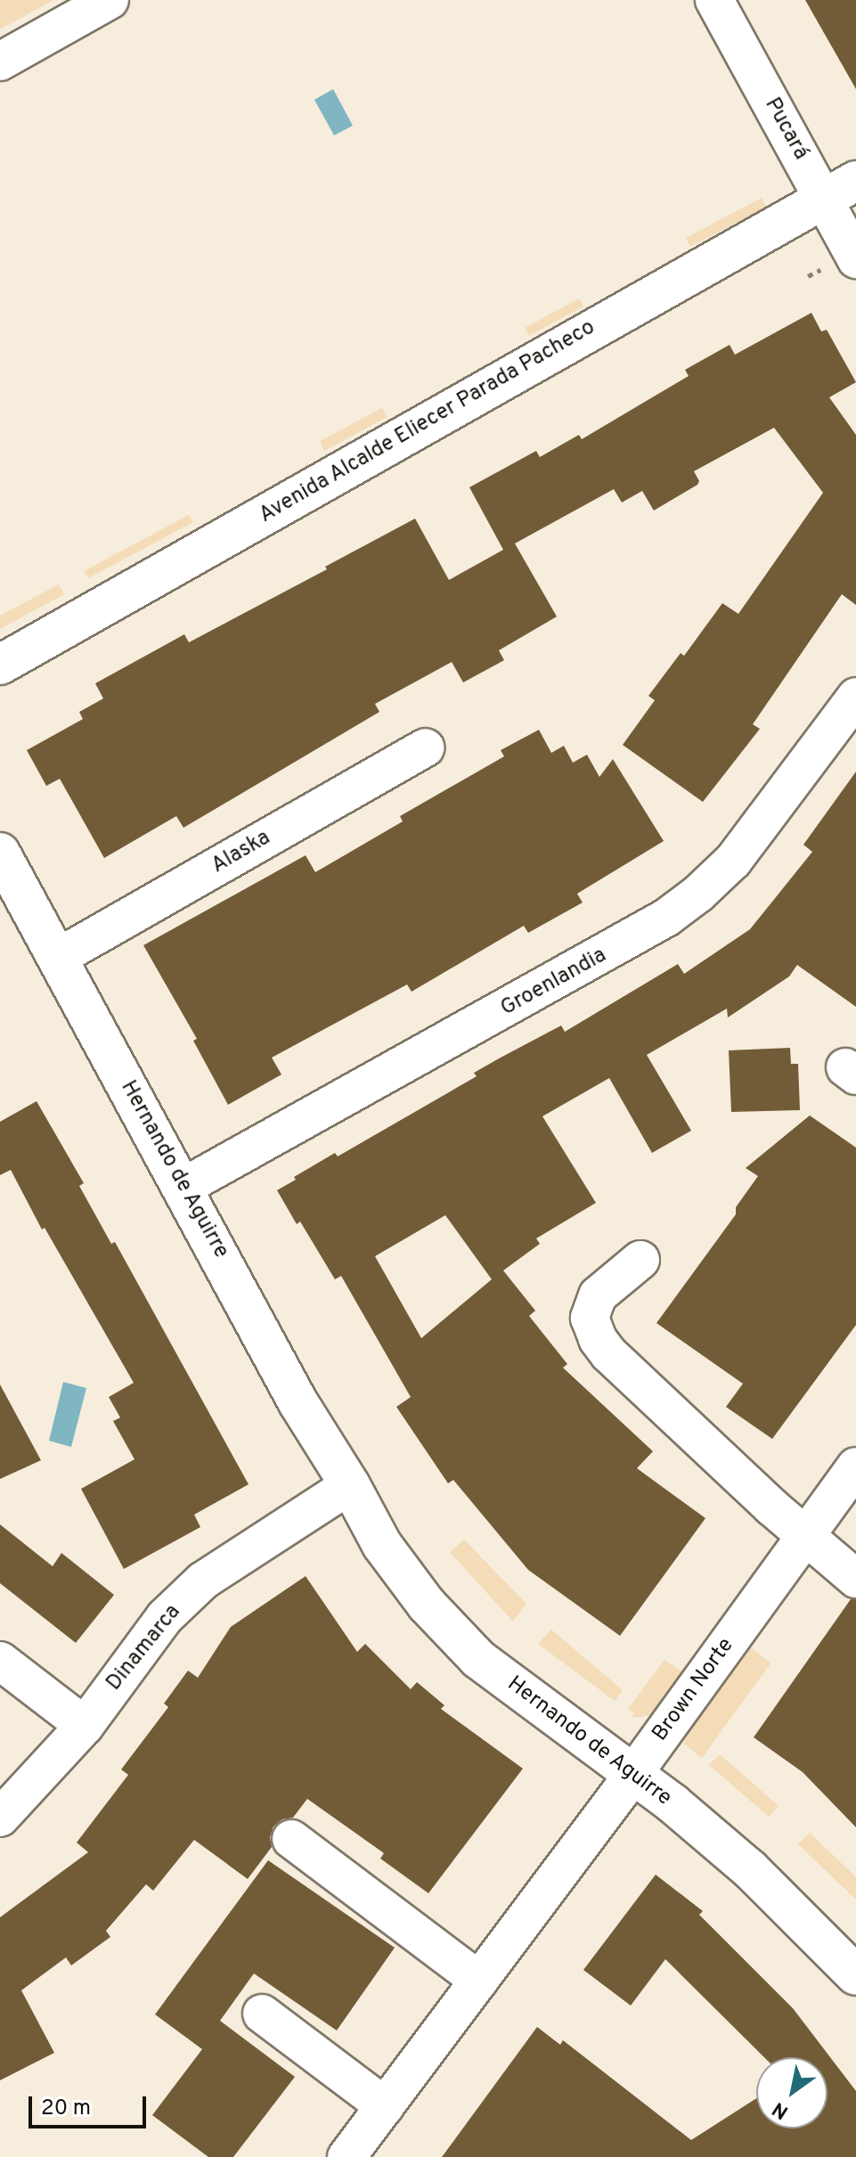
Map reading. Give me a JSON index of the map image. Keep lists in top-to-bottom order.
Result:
{
  "streets": {
    "street": [
      "Pucará",
      "Avenida Alcalde Eliecer Parada Pacheco",
      "Alaska",
      "Groenlandia",
      "Hernando de Aguirre",
      "Dinamarca",
      "Brown Norte"
    ]
  },
  "crossings": [
    ["Pucará", "Avenida Alcalde Eliecer Parada Pacheco"],
    ["Alaska", "Hernando de Aguirre"],
    ["Groenlandia", "Hernando de Aguirre"],
    ["Hernando de Aguirre", "Dinamarca"],
    ["Hernando de Aguirre", "Brown Norte"]
  ],
  "scale_bar": "20 m",
  "north": "bottom left"
}
